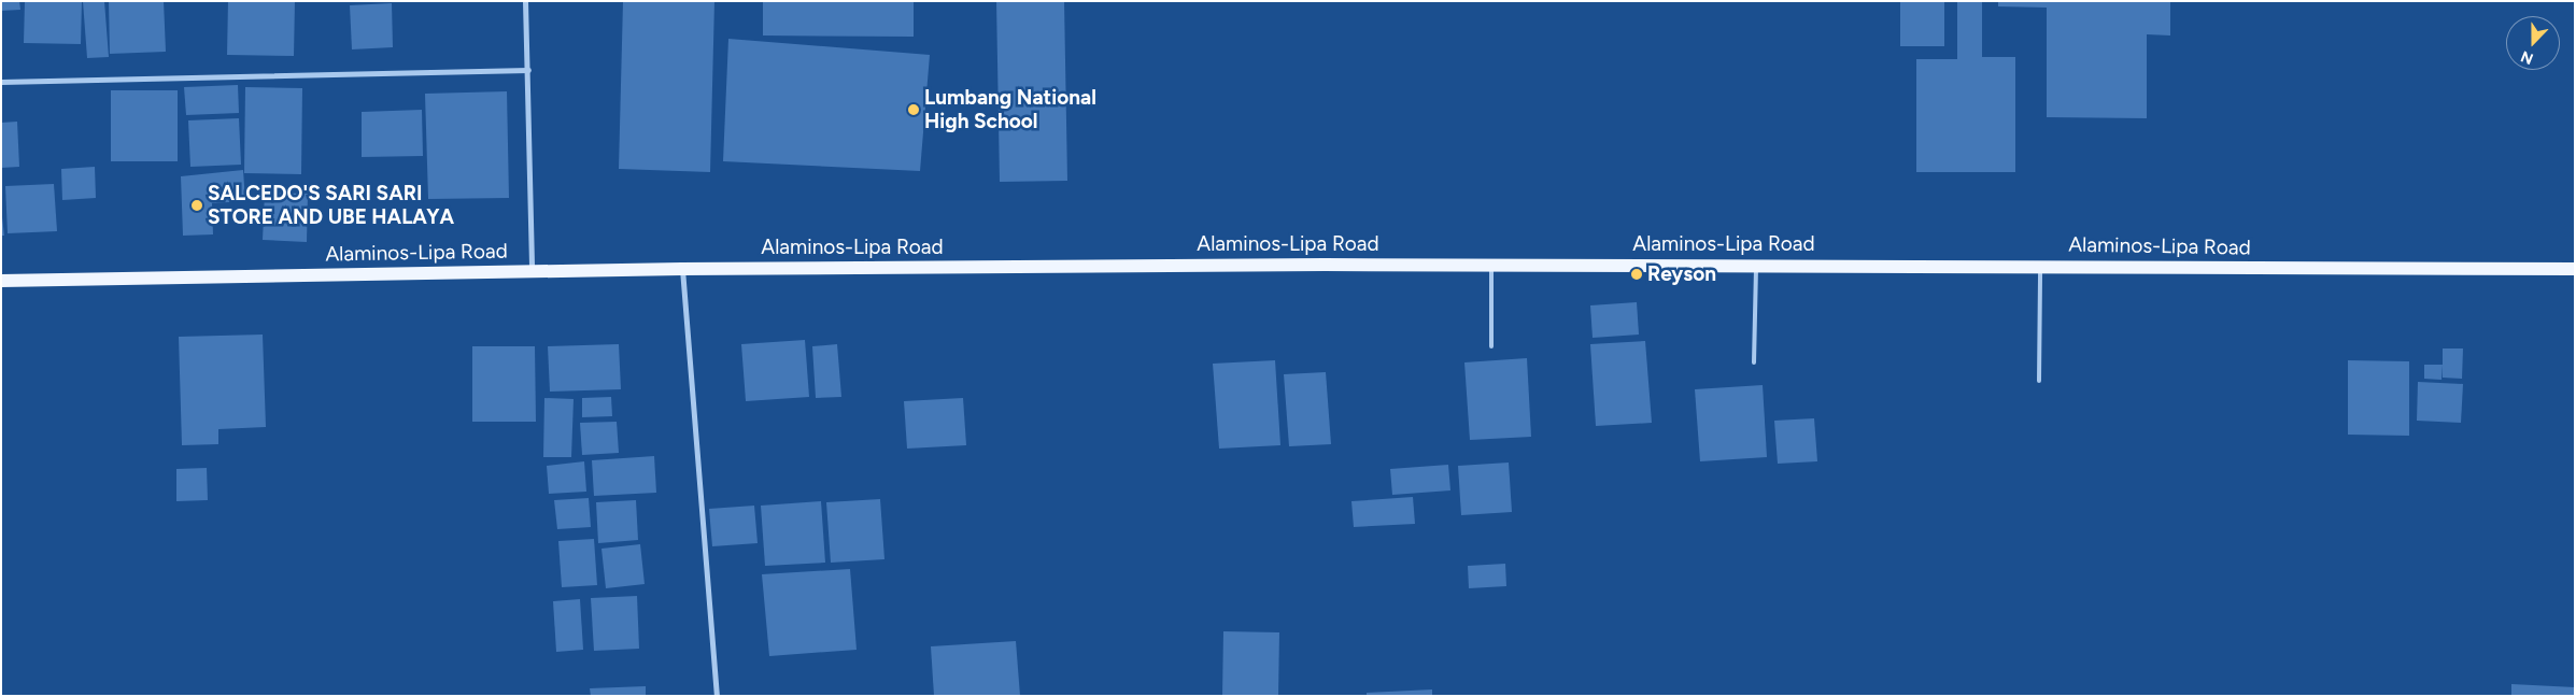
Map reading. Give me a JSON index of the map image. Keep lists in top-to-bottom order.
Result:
{
  "streets": {
    "main road": ["Alaminos-Lipa Road"]
  },
  "places": ["Lumbang National High School", "SALCEDO'S SARI SARI STORE AND UBE HALAYA", "Reyson"],
  "north": "bottom"
}
